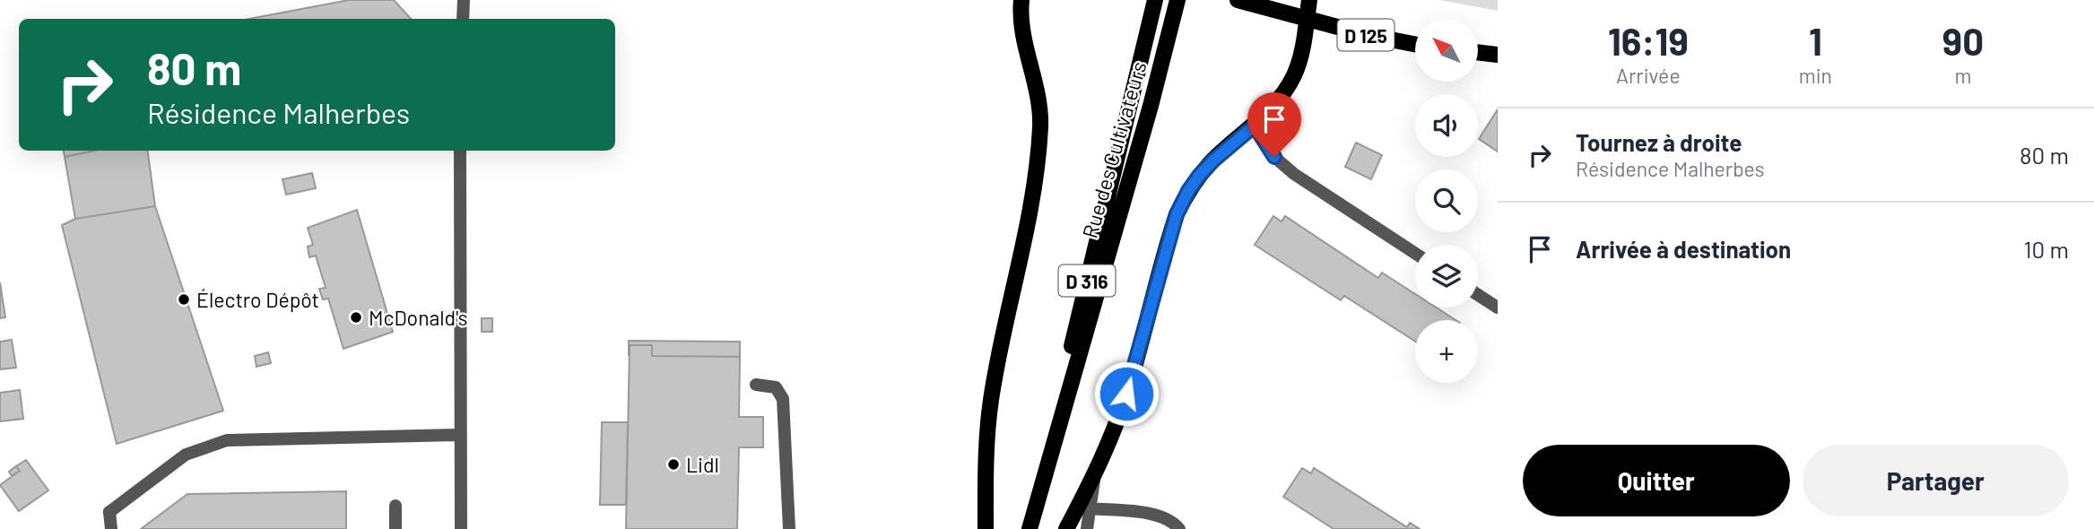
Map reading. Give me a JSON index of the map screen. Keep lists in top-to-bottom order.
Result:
{
  "streets": {
    "main road": ["D 125", "Rue des Cultivateurs", "D 316"]
  },
  "places": ["Électro Dépôt", "McDonald's", "Lidl"],
  "north": "top left",
  "page": {
    "eta": [
      "16:19",
      "Arrivée",
      "1",
      "min",
      "90",
      "m"
    ],
    "map_buttons": "+",
    "turn": ["80 m", "Résidence Malherbes"],
    "list": [
      {
        "name": "Tournez à droite",
        "note": "Résidence Malherbes",
        "value": "80 m"
      },
      {
        "name": "Arrivée à destination",
        "value": "10 m"
      }
    ],
    "buttons": ["Quitter", "Partager"]
  }
}
